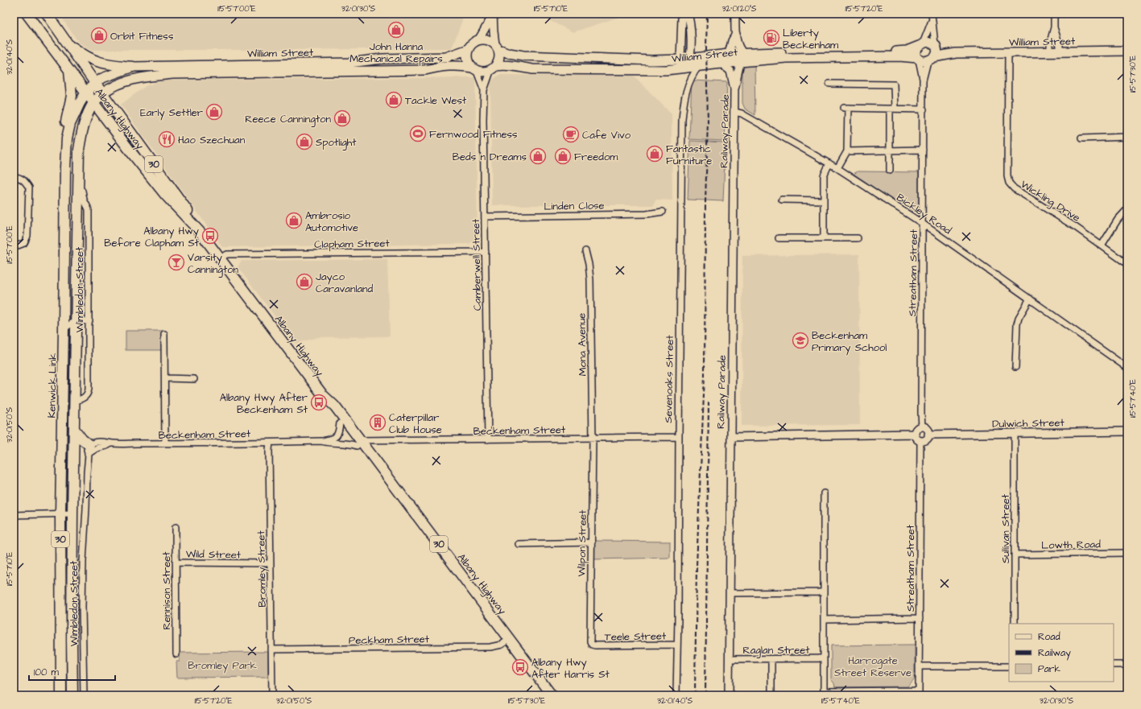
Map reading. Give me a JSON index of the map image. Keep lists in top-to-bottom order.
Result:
{
  "streets": {
    "highway": ["Albany Highway", "30", "Kenwick Link"],
    "main road": ["William Street"],
    "street": [
      "Railway Parade",
      "Wickling Drive",
      "Linden Close",
      "Bickley Road",
      "Clapham Street",
      "Camberwell Street",
      "Streatham Street",
      "Wimbledon Street",
      "Mona Avenue",
      "Sevenoaks Street",
      "Dulwich Street",
      "Beckenham Street",
      "Sullivan Street",
      "Wilpon Street",
      "Lowth Road",
      "Wild Street",
      "Bromley Street",
      "Rennison Street",
      "Teele Street",
      "Peckham Street",
      "Raglan Street"
    ]
  },
  "crossings": [
    ["William Street", "Albany Highway"],
    ["William Street", "Railway Parade"],
    ["William Street", "30"],
    ["William Street", "Wickling Drive"],
    ["William Street", "Camberwell Street"],
    ["William Street", "Streatham Street"],
    ["William Street", "Sevenoaks Street"],
    ["William Street", "Kenwick Link"],
    ["Albany Highway", "30"],
    ["Albany Highway", "Clapham Street"],
    ["Albany Highway", "Kenwick Link"],
    ["Albany Highway", "Beckenham Street"],
    ["Albany Highway", "Peckham Street"],
    ["Railway Parade", "Bickley Road"],
    ["Railway Parade", "Raglan Street"],
    ["30", "Wimbledon Street"],
    ["Linden Close", "Camberwell Street"],
    ["Bickley Road", "Streatham Street"],
    ["Clapham Street", "Camberwell Street"],
    ["Camberwell Street", "Beckenham Street"],
    ["Streatham Street", "Dulwich Street"],
    ["Wimbledon Street", "Beckenham Street"],
    ["Mona Avenue", "Beckenham Street"],
    ["Mona Avenue", "Wilpon Street"],
    ["Sevenoaks Street", "Beckenham Street"],
    ["Sevenoaks Street", "Teele Street"],
    ["Dulwich Street", "Sullivan Street"],
    ["Beckenham Street", "Wilpon Street"],
    ["Beckenham Street", "Bromley Street"],
    ["Sullivan Street", "Lowth Road"],
    ["Wilpon Street", "Teele Street"],
    ["Wild Street", "Bromley Street"],
    ["Wild Street", "Rennison Street"],
    ["Bromley Street", "Peckham Street"]
  ],
  "parks": ["Harrogate Street Reserve", "Bromley Park"],
  "places": {
    "shop": [
      "John Hanna Mechanical Repairs",
      "Orbit Fitness",
      "Tackle West",
      "Early Settler",
      "Reece Cannington",
      "Spotlight",
      "Fantastic Furniture",
      "Beds n Dreams",
      "Freedom",
      "Ambrosio Automotive",
      "Jayco Caravanland"
    ],
    "fuel station": ["Liberty Beckenham"],
    "sports": ["Fernwood Fitness"],
    "cafe": ["Cafe Vivo"],
    "restaurant": ["Hao Szechuan"],
    "bus stop": ["Albany Hwy Before Clapham St", "Albany Hwy After Beckenham St", "Albany Hwy After Harris St"],
    "bar": ["Varsity Cannington"],
    "school or university": ["Beckenham Primary School"],
    "building": ["Caterpillar Club House"]
  },
  "legend": ["Road", "Railway", "Park"],
  "scale_bar": "100 m",
  "coordinates": [
    "115°57'00\"E",
    "32°01'30\"S",
    "115°57'10\"E",
    "32°01'20\"S",
    "115°57'20\"E",
    "32°01'40\"S",
    "115°57'30\"E",
    "115°57'40\"E",
    "32°01'50\"S"
  ]
}
